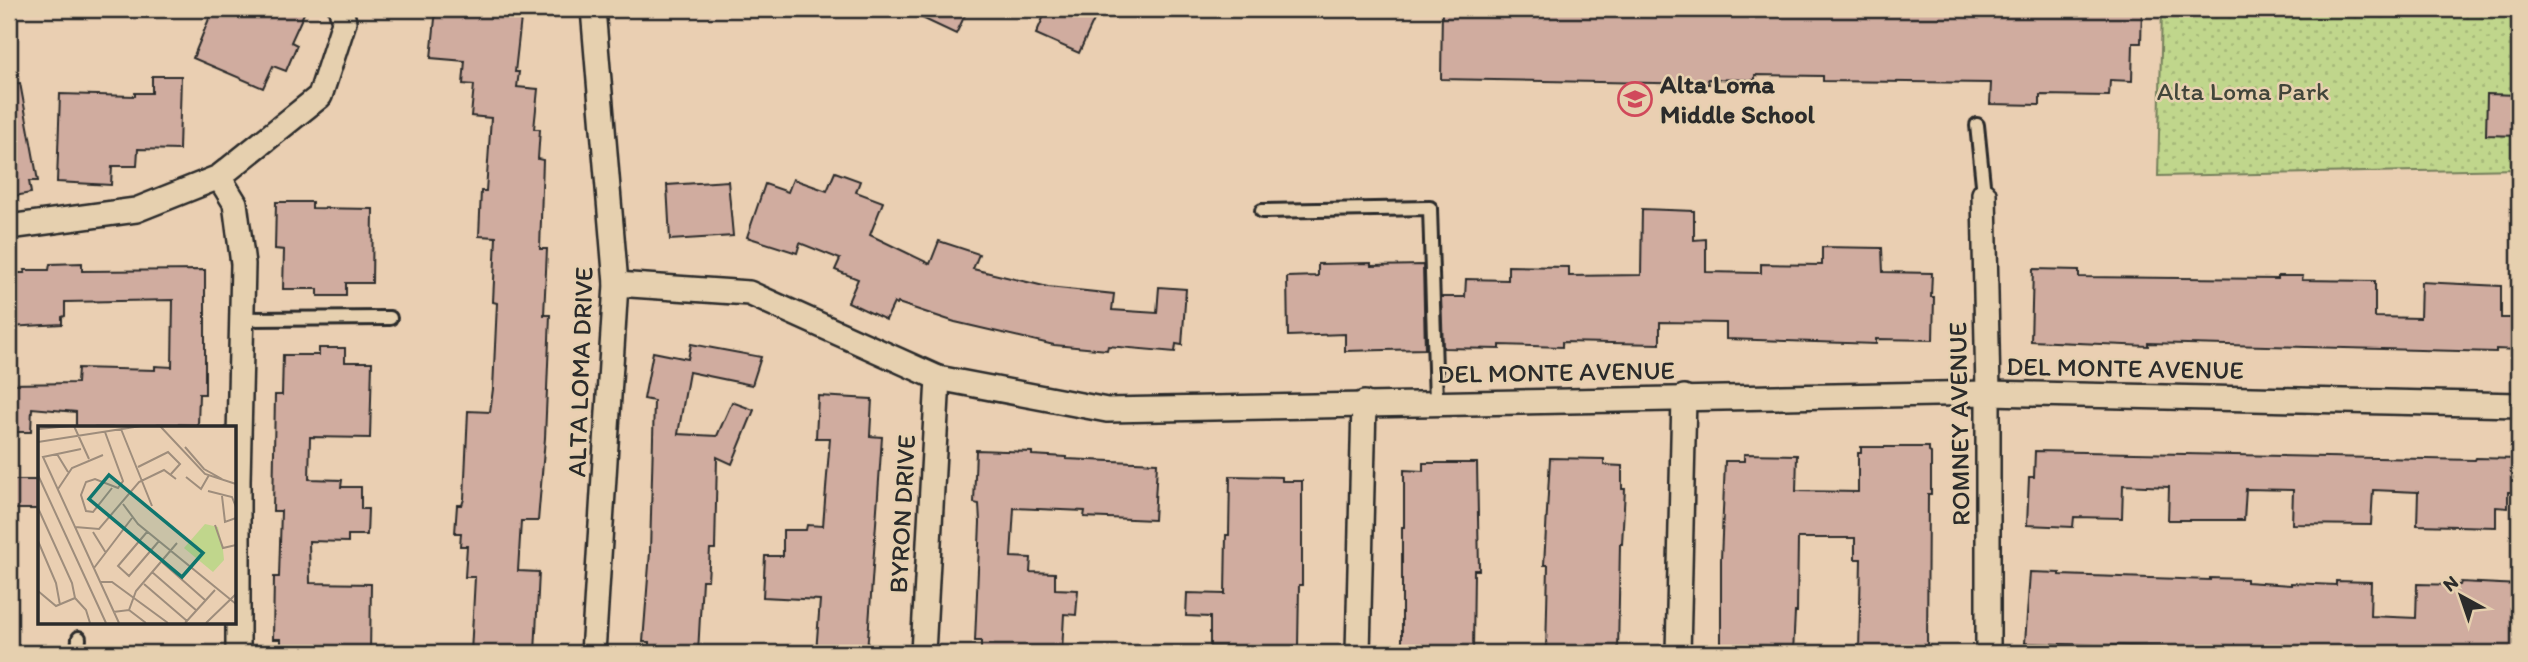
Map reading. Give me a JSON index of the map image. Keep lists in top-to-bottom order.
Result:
{
  "streets": {
    "street": [
      "DEL MONTE AVENUE",
      "ALTA LOMA DRIVE",
      "ROMNEY AVENUE",
      "BYRON DRIVE"
    ]
  },
  "crossings": [
    ["DEL MONTE AVENUE", "ALTA LOMA DRIVE"],
    ["DEL MONTE AVENUE", "ROMNEY AVENUE"],
    ["DEL MONTE AVENUE", "BYRON DRIVE"]
  ],
  "parks": ["Alta Loma Park"],
  "places": {
    "school or university": ["Alta Loma Middle School"]
  },
  "north": "top left"
}
